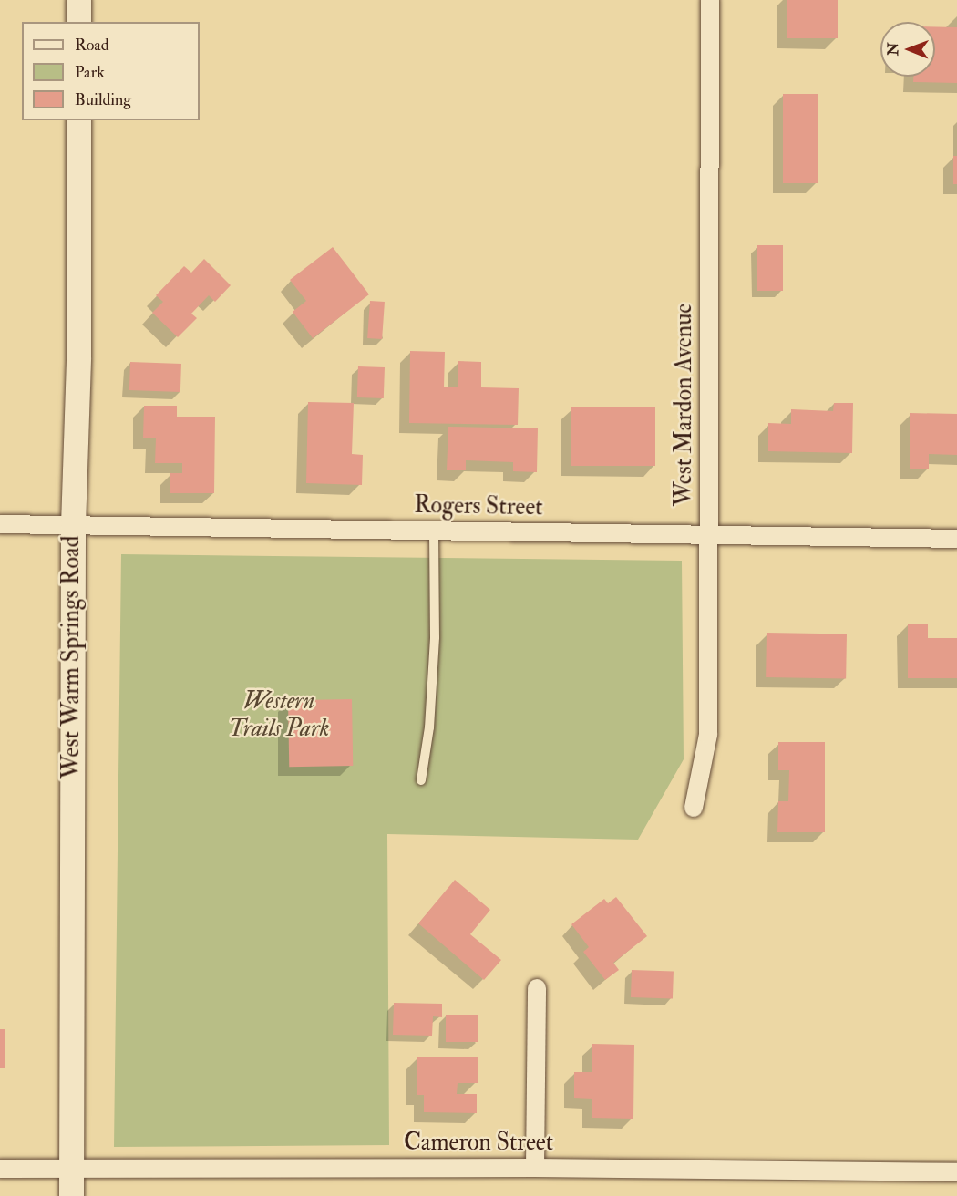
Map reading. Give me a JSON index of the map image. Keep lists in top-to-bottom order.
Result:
{
  "streets": {
    "main road": ["West Warm Springs Road"],
    "street": ["West Mardon Avenue", "Rogers Street", "Cameron Street"]
  },
  "crossings": [
    ["West Mardon Avenue", "Rogers Street"],
    ["Rogers Street", "West Warm Springs Road"],
    ["West Warm Springs Road", "Cameron Street"]
  ],
  "parks": ["Western Trails Park"],
  "legend": ["Road", "Park", "Building"],
  "north": "left"
}
